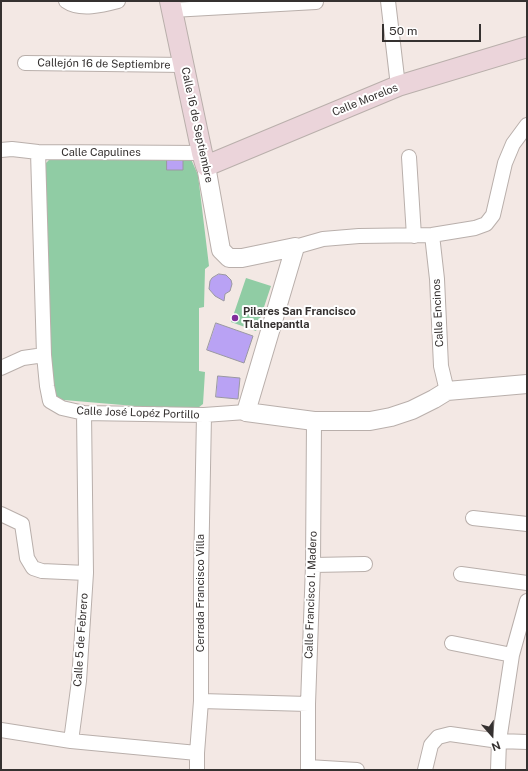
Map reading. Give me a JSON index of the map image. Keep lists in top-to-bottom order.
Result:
{
  "streets": {
    "main road": ["Calle Morelos", "Calle 16 de Septiembre"],
    "street": [
      "Callejón 16 de Septiembre",
      "Calle Capulines",
      "Calle Encinos",
      "Calle José Lopéz Portillo",
      "Cerrada Francisco Villa",
      "Calle Francisco I. Madero",
      "Calle 5 de Febrero"
    ]
  },
  "crossings": [
    ["Callejón 16 de Septiembre", "Calle 16 de Septiembre"],
    ["Calle Morelos", "Calle 16 de Septiembre"],
    ["Calle Morelos", "Calle Capulines"],
    ["Calle 16 de Septiembre", "Calle Capulines"],
    ["Calle Capulines", "Calle José Lopéz Portillo"],
    ["Calle Encinos", "Calle José Lopéz Portillo"],
    ["Calle José Lopéz Portillo", "Cerrada Francisco Villa"],
    ["Calle José Lopéz Portillo", "Calle Francisco I. Madero"],
    ["Calle José Lopéz Portillo", "Calle 5 de Febrero"]
  ],
  "places": ["Pilares San Francisco Tlalnepantla"],
  "scale_bar": "50 m",
  "north": "bottom"
}
